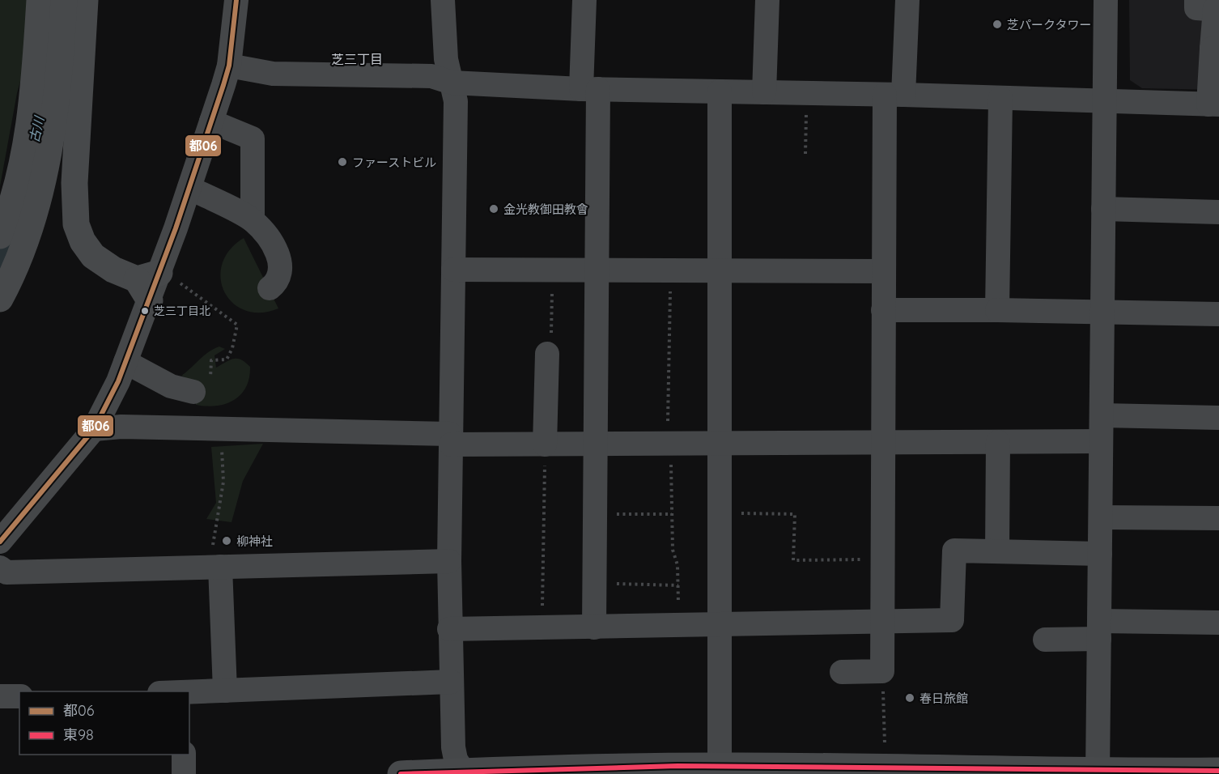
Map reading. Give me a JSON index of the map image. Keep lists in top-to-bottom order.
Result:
{
  "districts": ["芝三丁目"],
  "water": ["古川"],
  "places": [
    "芝パークタワー",
    "ファーストビル",
    "金光教御田教會",
    "芝三丁目北",
    "柳神社",
    "春日旅館"
  ],
  "lines": ["transit line 都06", "transit line 東98"],
  "legend": ["都06", "東98"]
}
